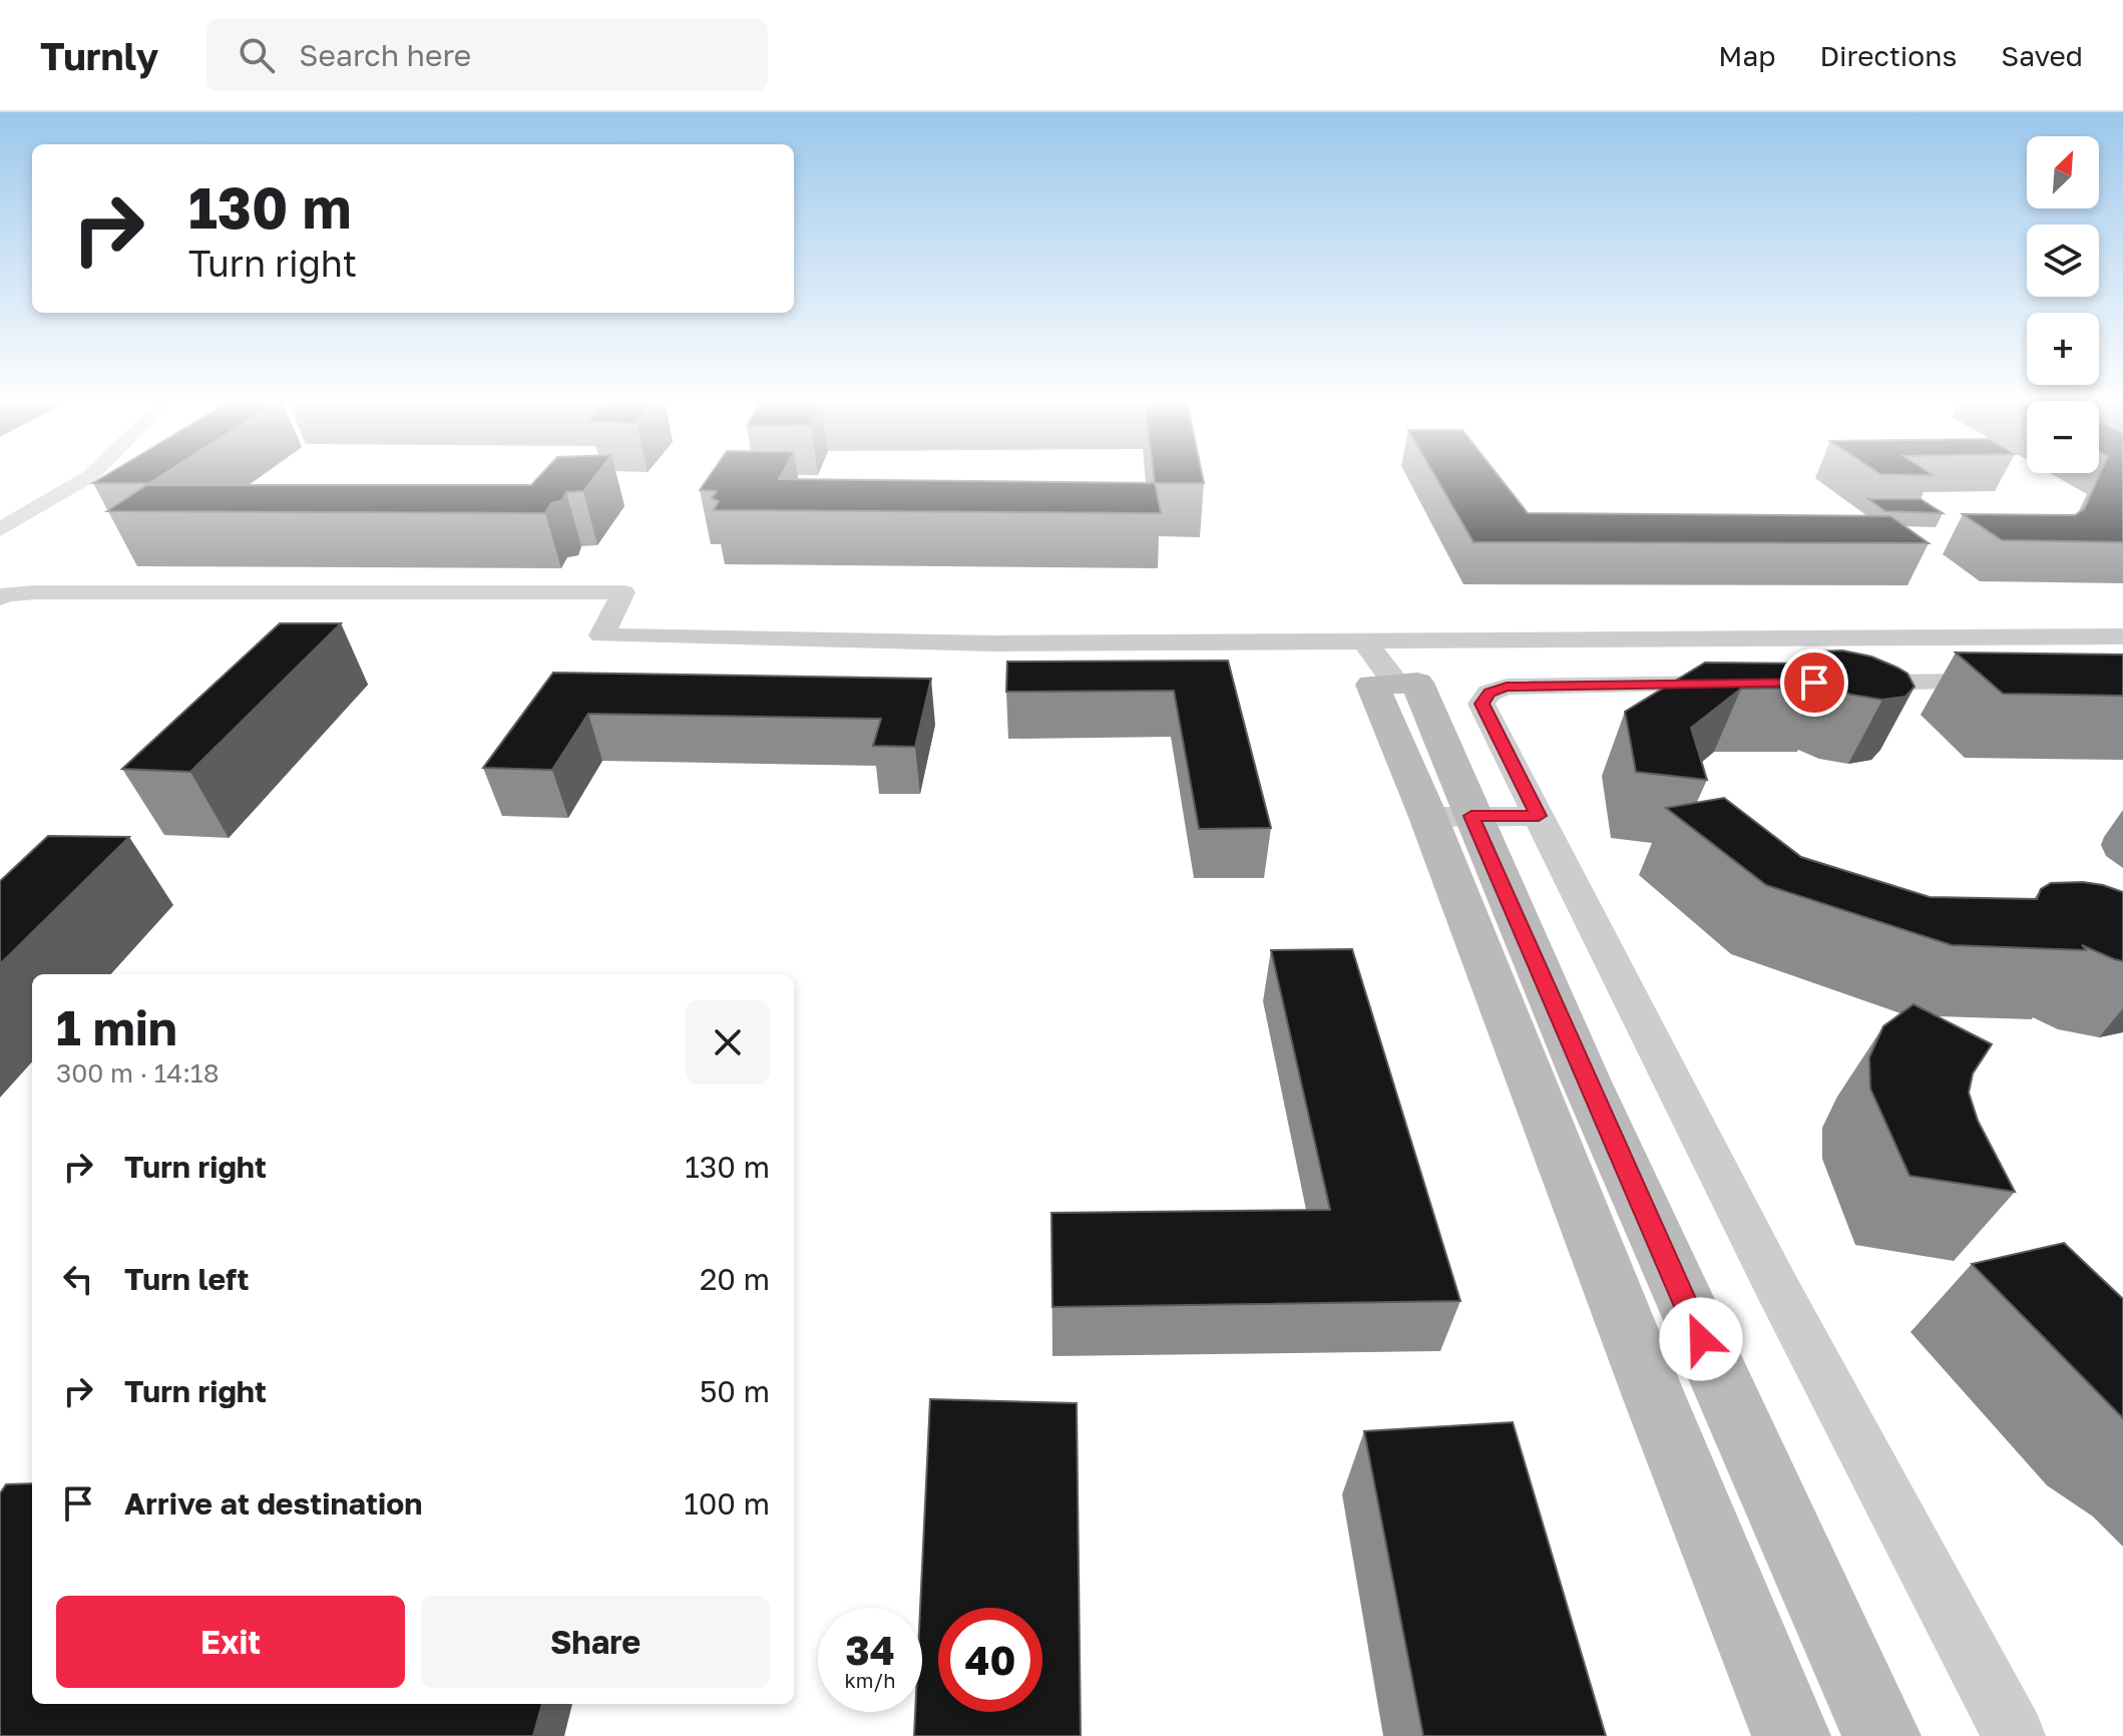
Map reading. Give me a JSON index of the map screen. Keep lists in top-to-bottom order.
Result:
{
  "north": "top right",
  "page": {
    "header": "Turnly",
    "search": "Search here",
    "nav": ["Map", "Directions", "Saved"],
    "map_buttons": ["+", "−"],
    "turn": ["130 m", "Turn right"],
    "heading": ["1 min", "300 m · 14:18"],
    "list": [
      {
        "name": "Turn right",
        "value": "130 m"
      },
      {
        "name": "Turn left",
        "value": "20 m"
      },
      {
        "name": "Turn right",
        "value": "50 m"
      },
      {
        "name": "Arrive at destination",
        "value": "100 m"
      }
    ],
    "buttons": ["Exit", "Share"],
    "speed": "34 km/h",
    "limit": "40"
  }
}
